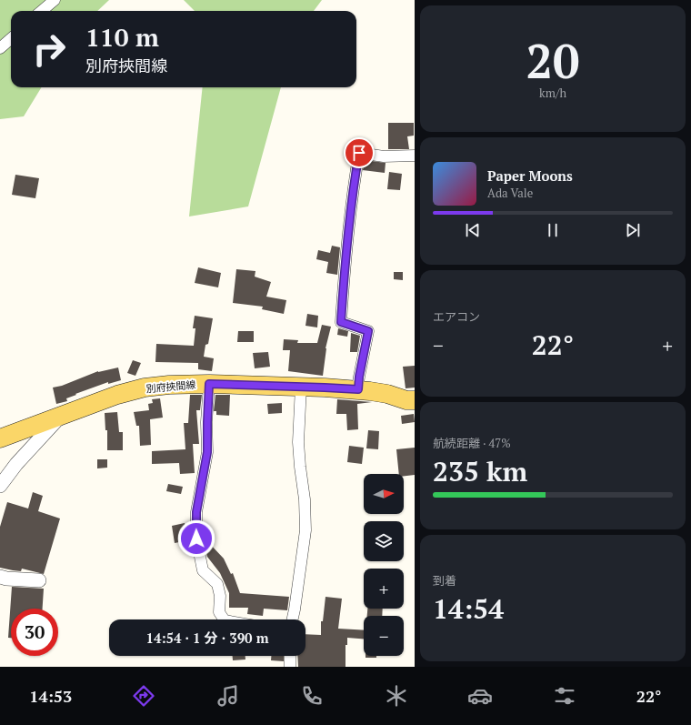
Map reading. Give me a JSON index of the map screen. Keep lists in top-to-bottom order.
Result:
{
  "streets": {
    "main road": ["別府挾間線"]
  },
  "north": "right",
  "page": {
    "tile": [
      ["20", "km/h"],
      "エアコン",
      ["航続距離 · 47%", "235 km"],
      ["到着", "14:54"]
    ],
    "turn": ["110 m", "別府挾間線"],
    "song": ["Paper Moons", "Ada Vale"],
    "heat": ["−", "22°", "+"],
    "map_buttons": ["+", "−"],
    "limit": "30",
    "trip": "14:54 · 1 分 · 390 m",
    "tabs": ["14:53", "22°"]
  }
}
